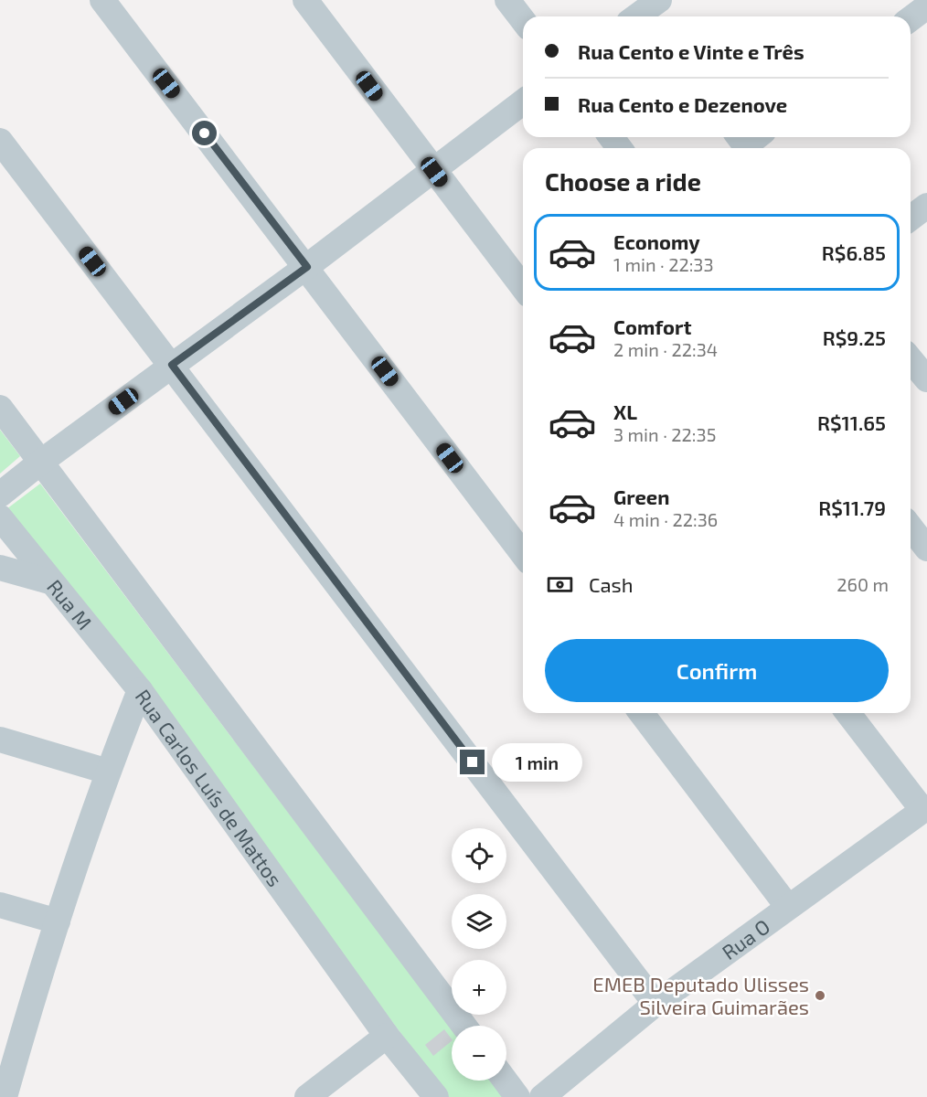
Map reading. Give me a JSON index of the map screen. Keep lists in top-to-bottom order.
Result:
{
  "streets": {
    "street": ["Rua M", "Rua Carlos Luís de Mattos", "Rua O"]
  },
  "crossings": [
    ["Rua M", "Rua Carlos Luís de Mattos"]
  ],
  "places": ["EMEB Deputado Ulisses Silveira Guimarães"],
  "page": {
    "banner": ["Rua Cento e Vinte e Três", "Rua Cento e Dezenove"],
    "heading": "Choose a ride",
    "list": [
      {
        "name": "Economy",
        "note": "1 min · 22:33",
        "value": "R$6.85"
      },
      {
        "name": "Comfort",
        "note": "2 min · 22:34",
        "value": "R$9.25"
      },
      {
        "name": "XL",
        "note": "3 min · 22:35",
        "value": "R$11.65"
      },
      {
        "name": "Green",
        "note": "4 min · 22:36",
        "value": "R$11.79"
      }
    ],
    "pay": ["Cash", "260 m"],
    "buttons": "Confirm",
    "bubble": "1 min",
    "map_buttons": ["+", "−"]
  }
}
